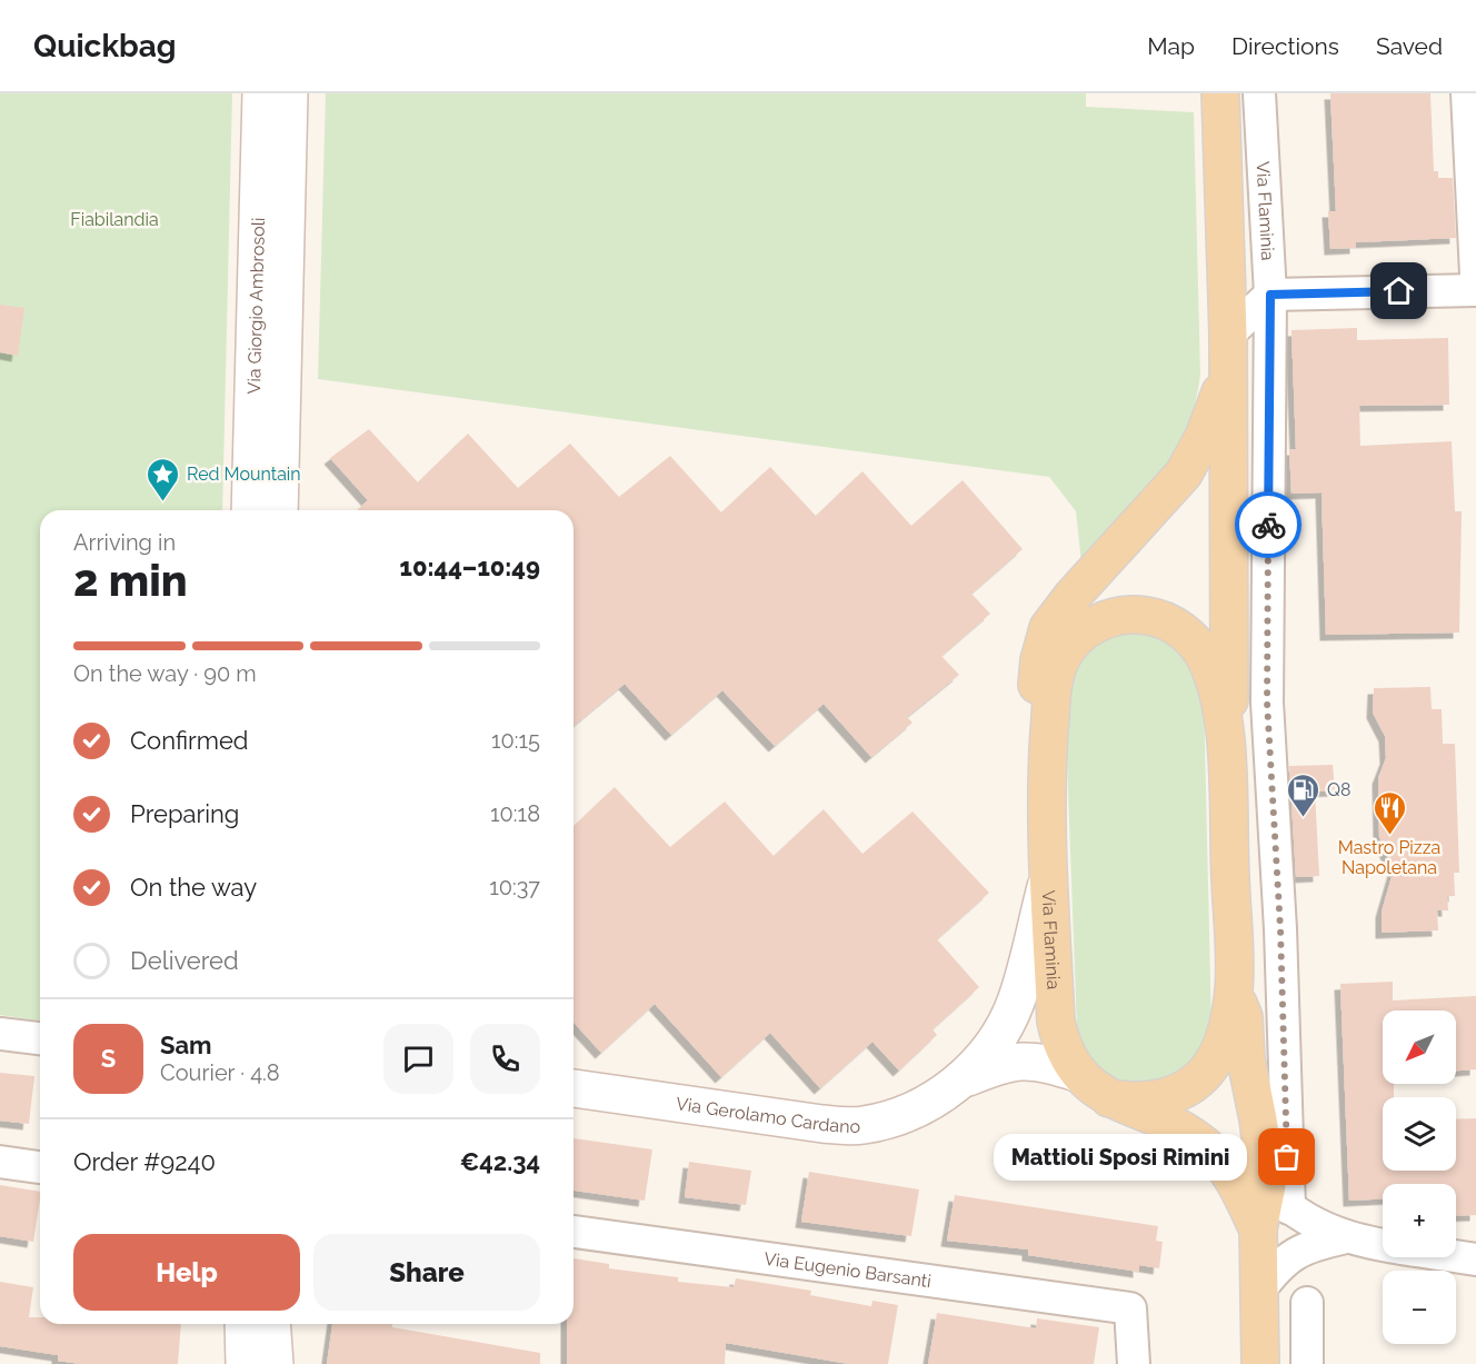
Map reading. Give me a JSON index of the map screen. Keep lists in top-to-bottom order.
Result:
{
  "streets": {
    "main road": ["Via Flaminia", "Via Giorgio Ambrosoli", "Via Gerolamo Cardano"],
    "street": ["Via Eugenio Barsanti"]
  },
  "crossings": [
    ["Via Flaminia", "Via Gerolamo Cardano"]
  ],
  "parks": ["Fiabilandia"],
  "places": {
    "place": ["Red Mountain"],
    "fuel station": ["Q8"],
    "restaurant": ["Mastro Pizza Napoletana"],
    "other": ["Mattioli Sposi Rimini"]
  },
  "north": "bottom left",
  "page": {
    "header": "Quickbag",
    "nav": ["Map", "Directions", "Saved"],
    "heading": ["2 min", "Arriving in", "10:44–10:49"],
    "panel": [
      "Sam",
      "Courier · 4.8",
      "Order #9240",
      "€42.34"
    ],
    "bar": "On the way · 90 m",
    "list": [
      ["Confirmed", "10:15"],
      ["Preparing", "10:18"],
      ["On the way", "10:37"],
      "Delivered"
    ],
    "map_buttons": ["+", "−"],
    "round": "S",
    "bubble": "Mattioli Sposi Rimini",
    "buttons": ["Help", "Share"]
  }
}
